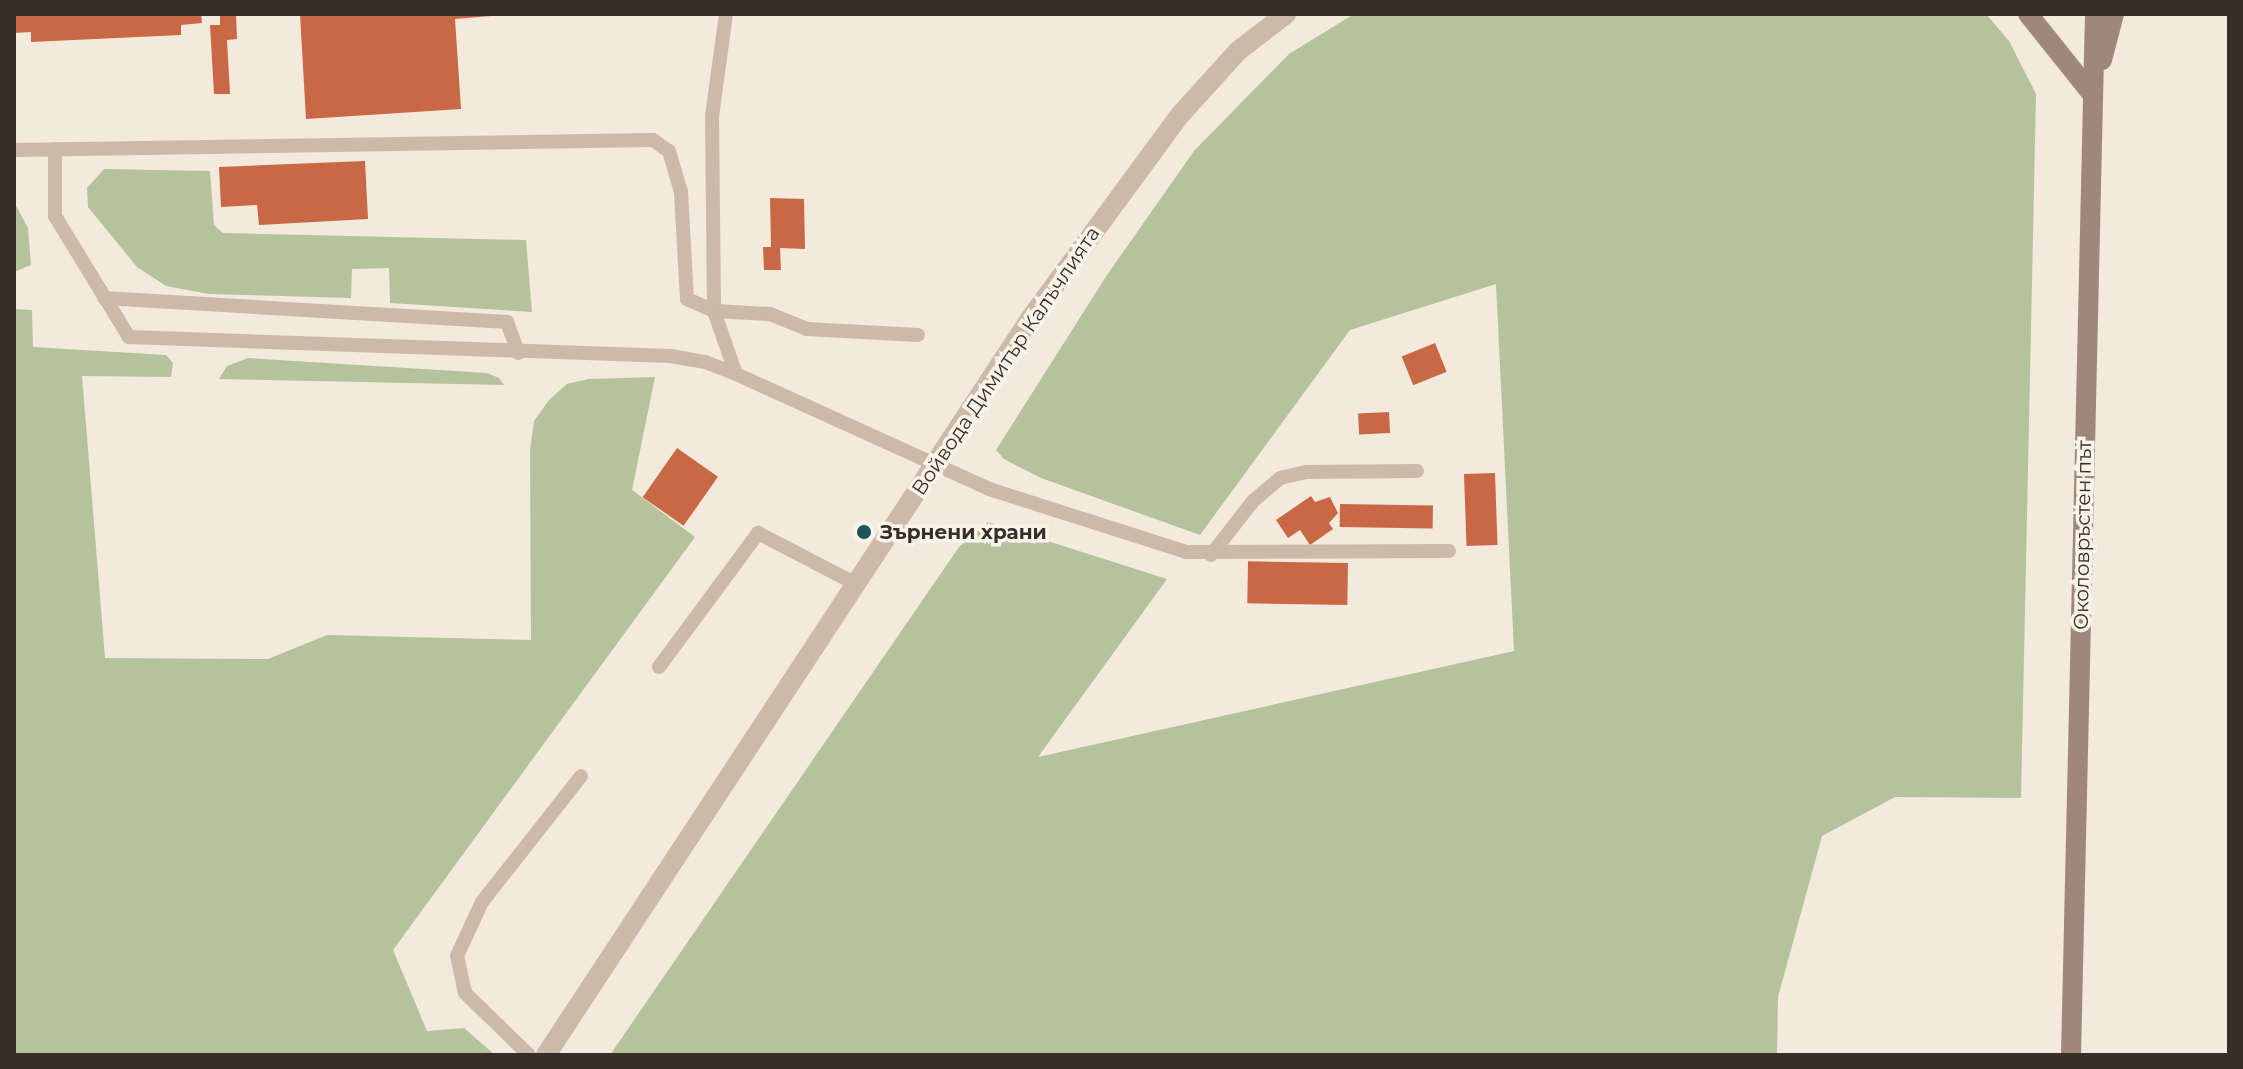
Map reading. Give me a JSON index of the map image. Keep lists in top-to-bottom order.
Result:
{
  "streets": {
    "main road": ["Околовръстен път"],
    "street": ["Войвода Димитър Калъчлията"]
  },
  "places": ["Зърнени храни"]
}
